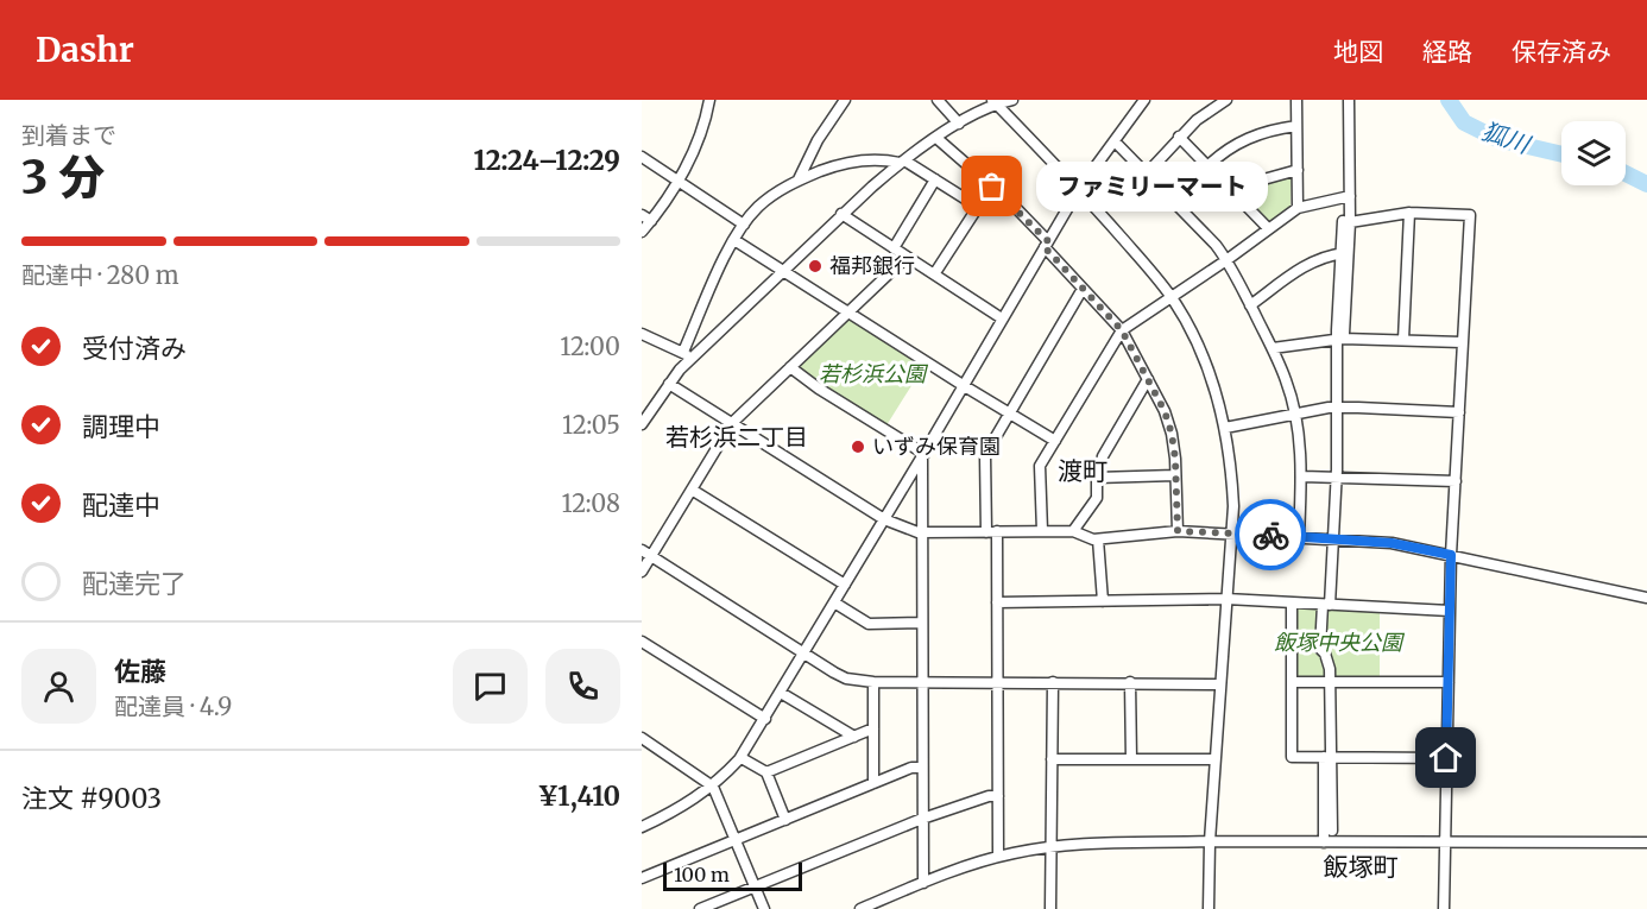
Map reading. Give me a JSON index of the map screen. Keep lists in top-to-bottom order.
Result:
{
  "districts": ["若杉浜二丁目", "渡町", "飯塚町"],
  "water": ["狐川"],
  "parks": ["若杉浜公園", "飯塚中央公園"],
  "places": ["ファミリーマート", "福邦銀行", "いずみ保育園"],
  "scale_bar": "100 m",
  "page": {
    "header": "Dashr",
    "nav": ["地図", "経路", "保存済み"],
    "heading": ["3 分", "到着まで", "12:24–12:29"],
    "panel": [
      "佐藤",
      "配達員 · 4.9",
      "注文 #9003",
      "¥1,410"
    ],
    "bubble": "ファミリーマート",
    "bar": "配達中 · 280 m",
    "list": [
      ["受付済み", "12:00"],
      ["調理中", "12:05"],
      ["配達中", "12:08"],
      "配達完了"
    ],
    "scale": "100 m"
  }
}
